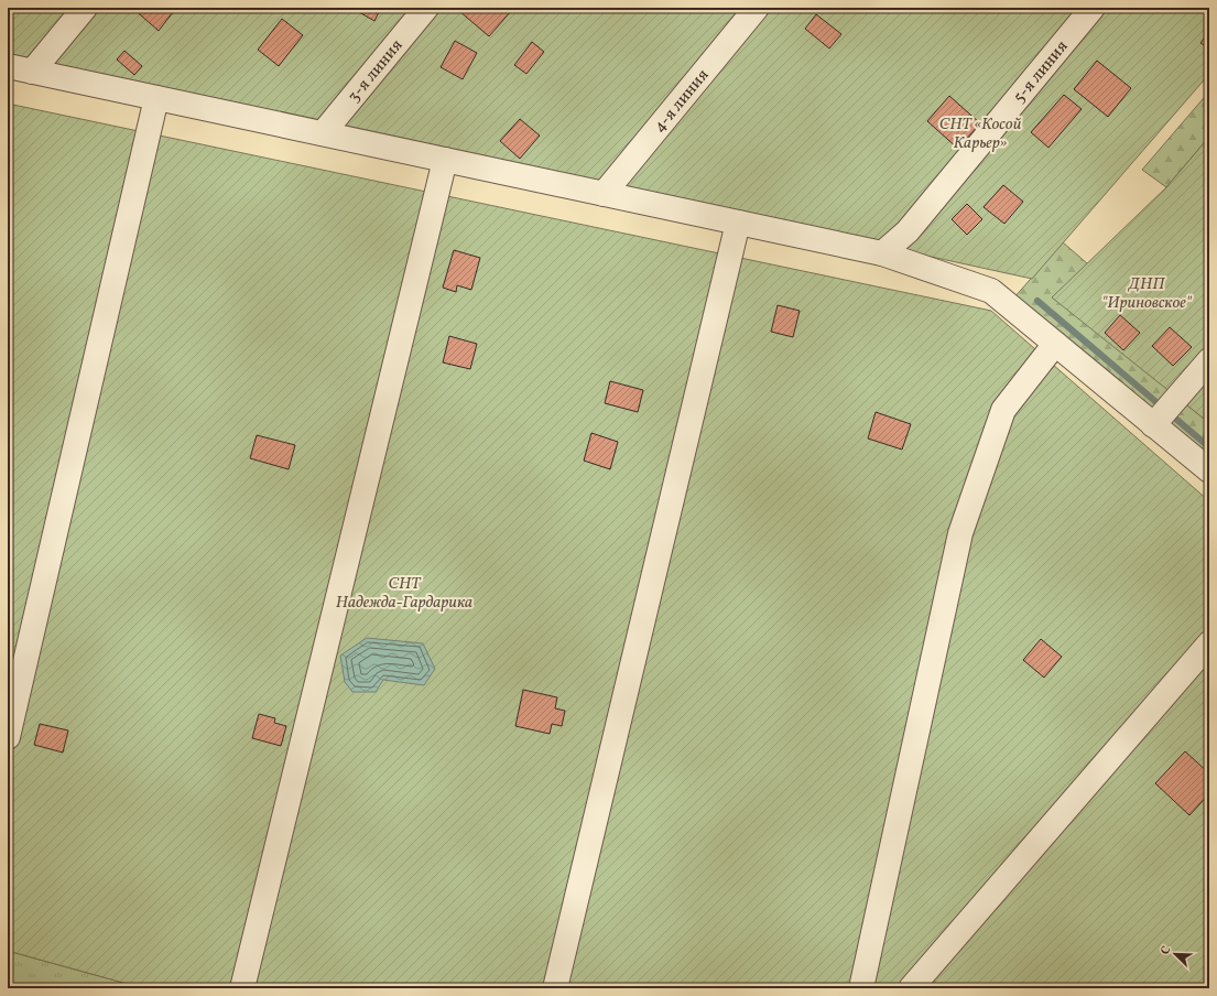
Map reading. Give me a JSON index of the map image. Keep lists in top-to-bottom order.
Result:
{
  "streets": {
    "street": ["3-я линия", "5-я линия", "4-я линия"]
  },
  "parks": ["СНТ «Косой Карьер»", "ДНП \"Ириновское\"", "СНТ Надежда-Гардарика"],
  "north": "top left"
}
